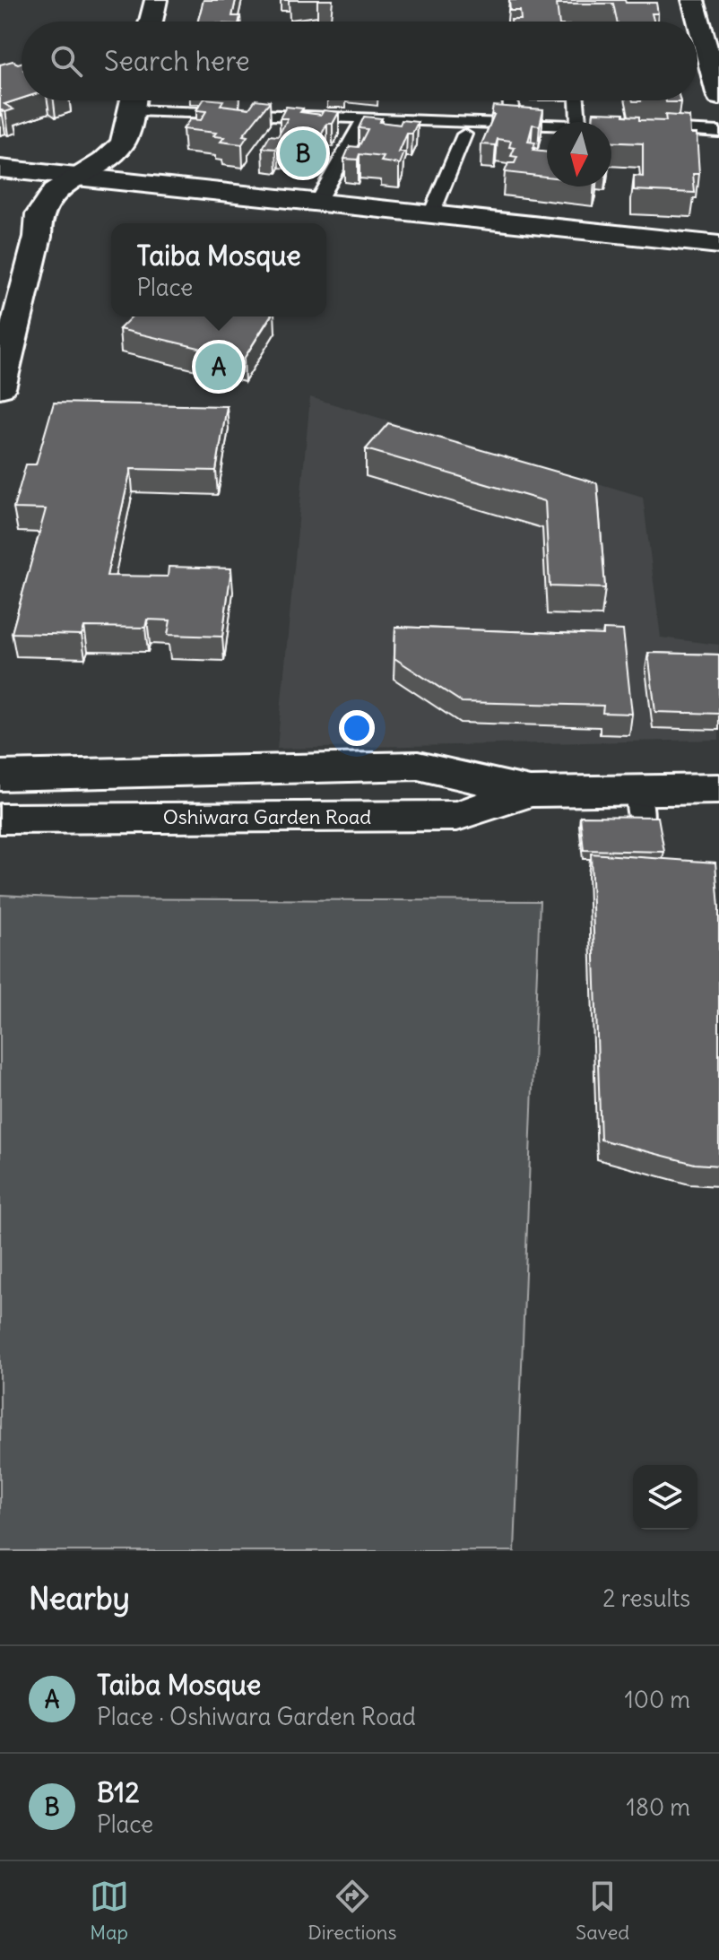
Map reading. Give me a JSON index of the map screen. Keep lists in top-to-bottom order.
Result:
{
  "streets": {
    "street": ["Oshiwara Garden Road"]
  },
  "north": "bottom",
  "page": {
    "search": "Search here",
    "pins": ["B", "A"],
    "popup": ["Taiba Mosque", "Place"],
    "heading": ["Nearby", "2 results"],
    "list": [
      {
        "mark": "A",
        "name": "Taiba Mosque",
        "note": "Place · Oshiwara Garden Road",
        "value": "100 m"
      },
      {
        "mark": "B",
        "name": "B12",
        "note": "Place",
        "value": "180 m"
      }
    ],
    "nav": ["Map", "Directions", "Saved"]
  }
}
